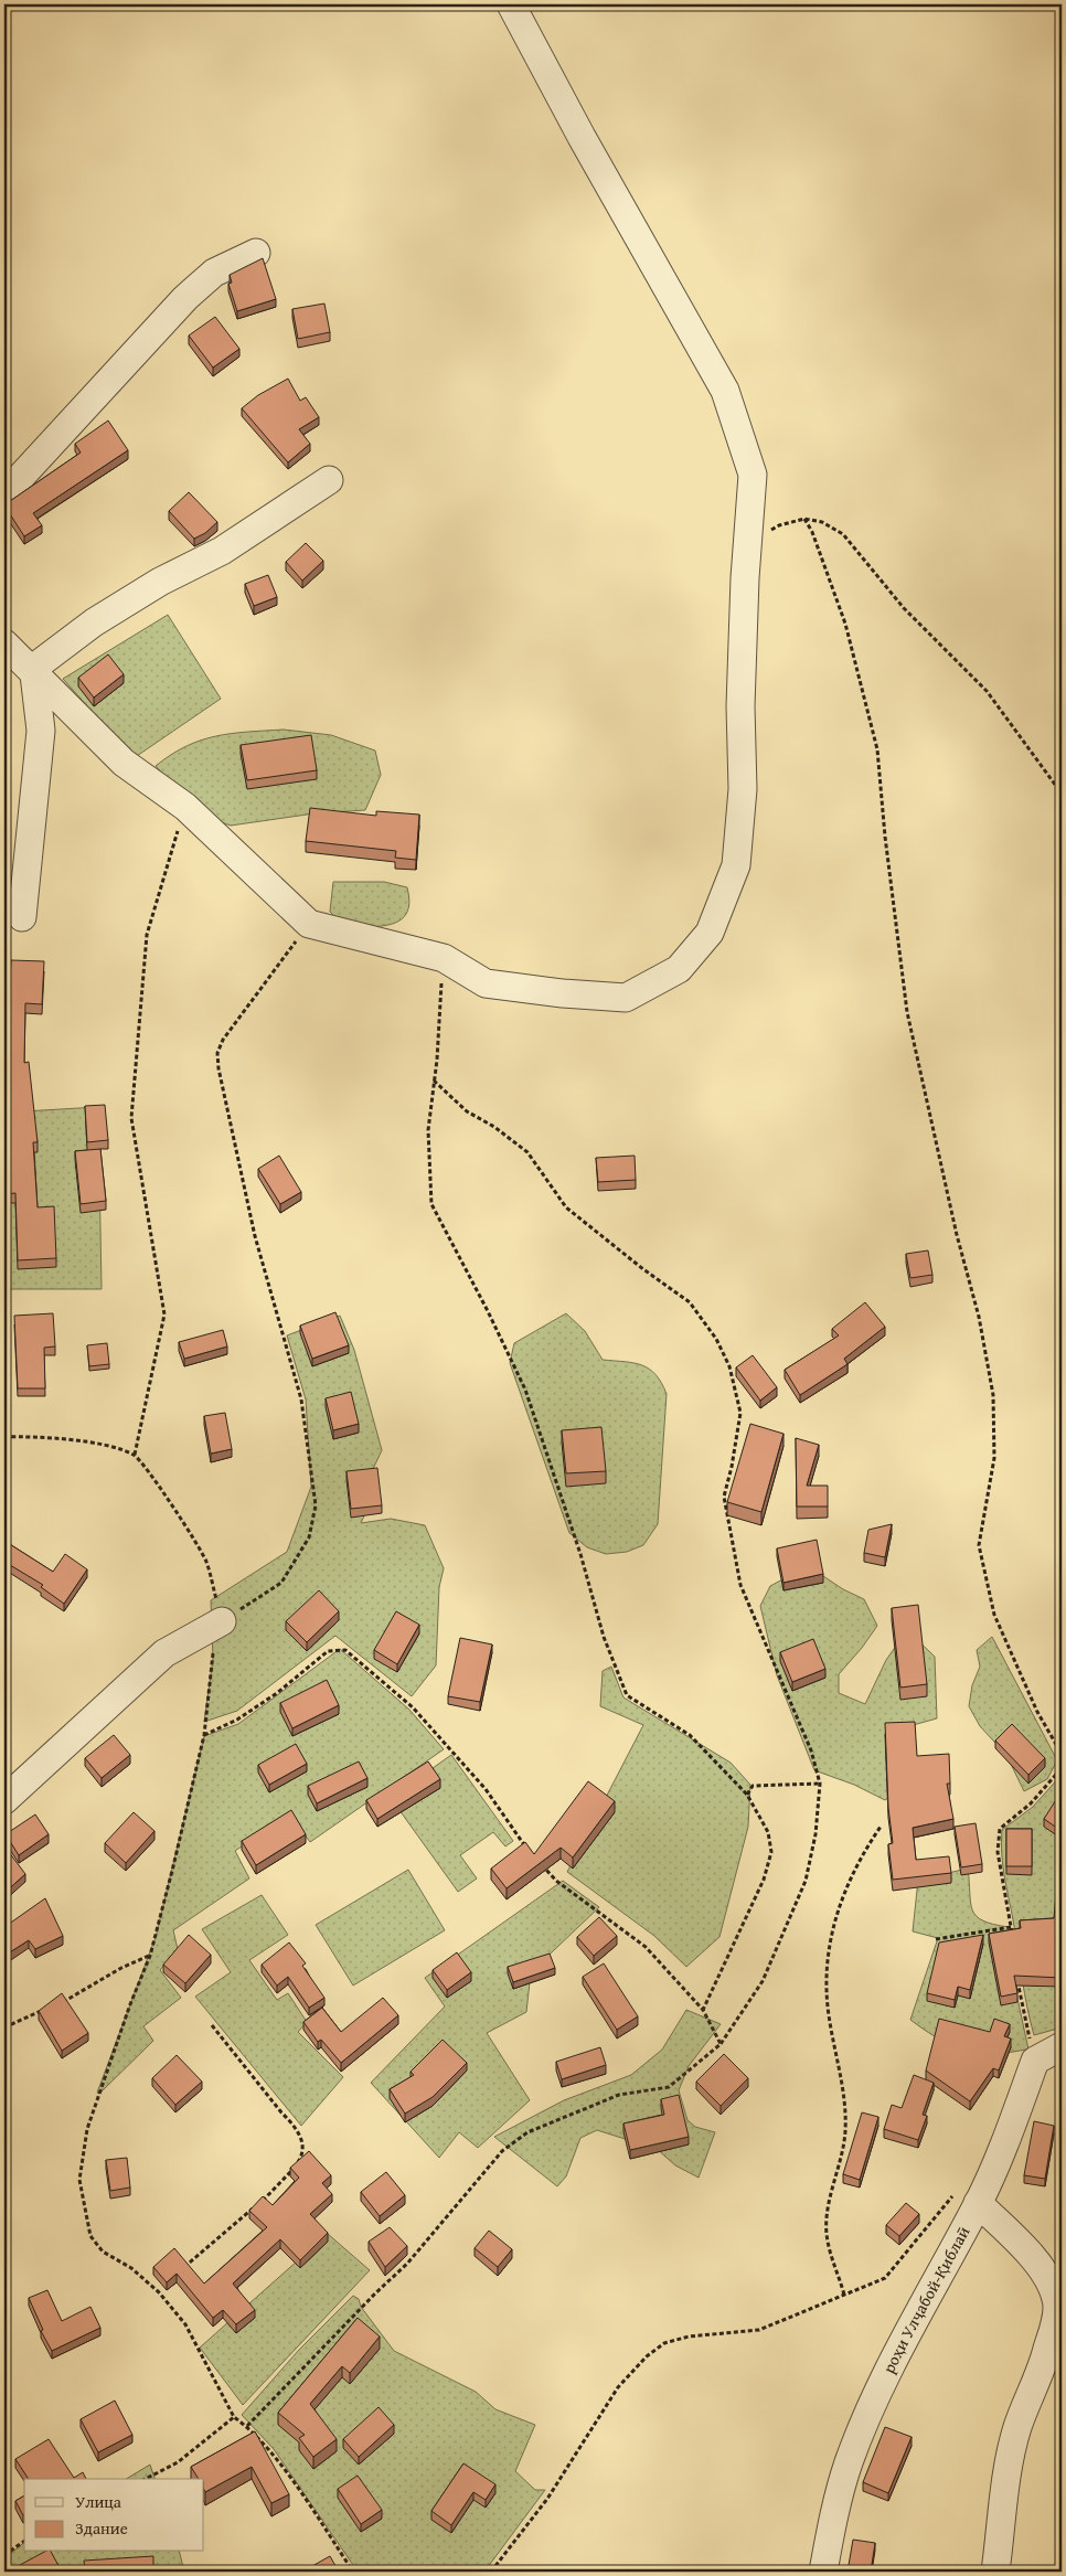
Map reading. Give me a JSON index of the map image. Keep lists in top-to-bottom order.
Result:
{
  "streets": {
    "street": ["роҳи Улҷабой-Қиблаӣ"]
  },
  "legend": ["Улица", "Здание"]
}
